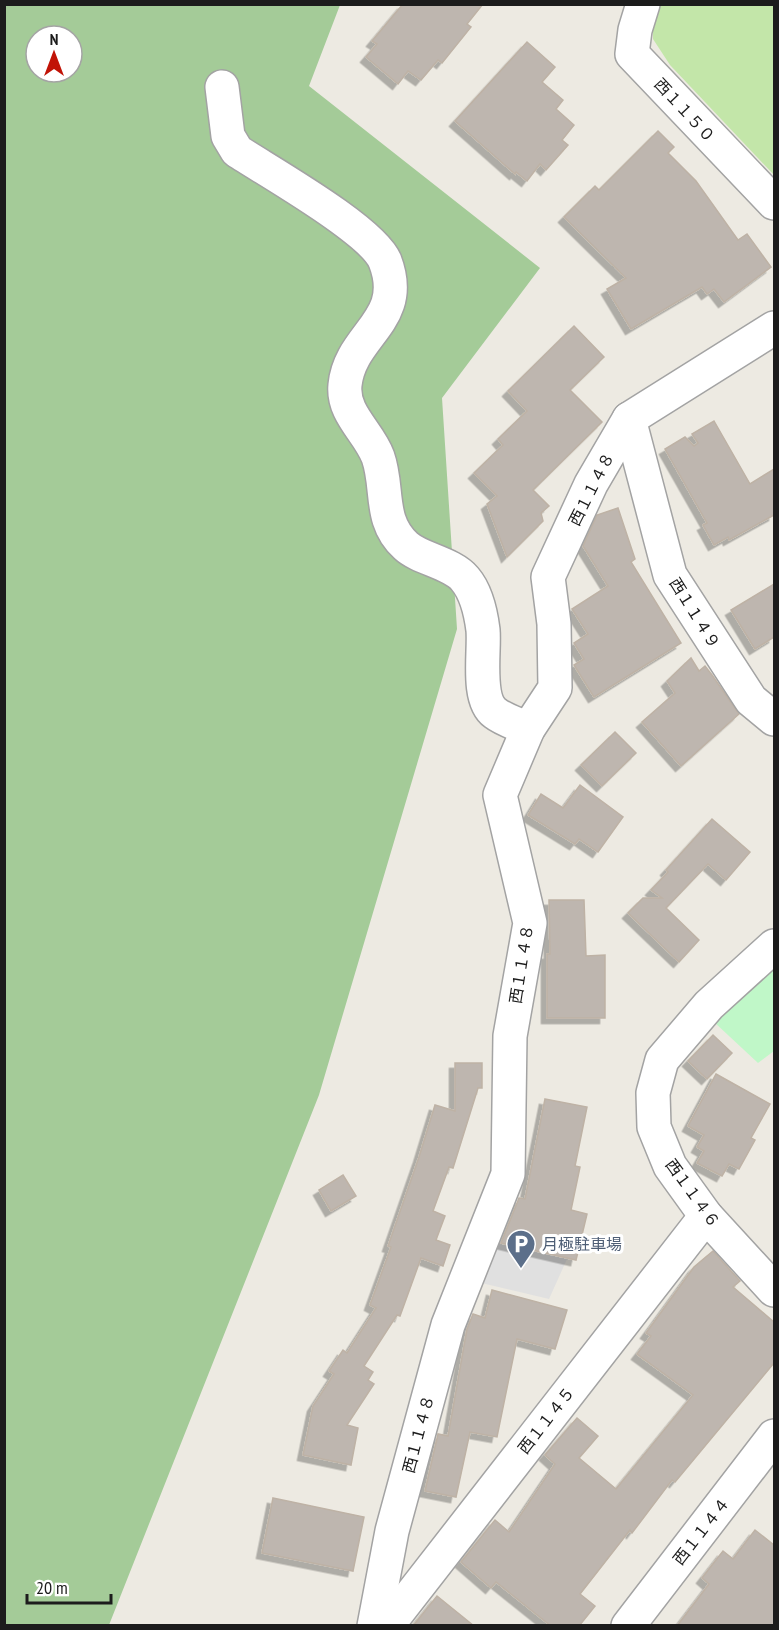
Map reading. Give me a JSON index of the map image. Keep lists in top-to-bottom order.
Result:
{
  "streets": {
    "street": [
      "西１１５０",
      "西１１４８",
      "西１１４９",
      "西１１４６",
      "西１１４５",
      "西１１４４"
    ]
  },
  "crossings": [
    ["西１１４８", "西１１４９"],
    ["西１１４６", "西１１４５"]
  ],
  "places": {
    "parking": ["月極駐車場"]
  },
  "scale_bar": "20 m",
  "north": "top"
}
